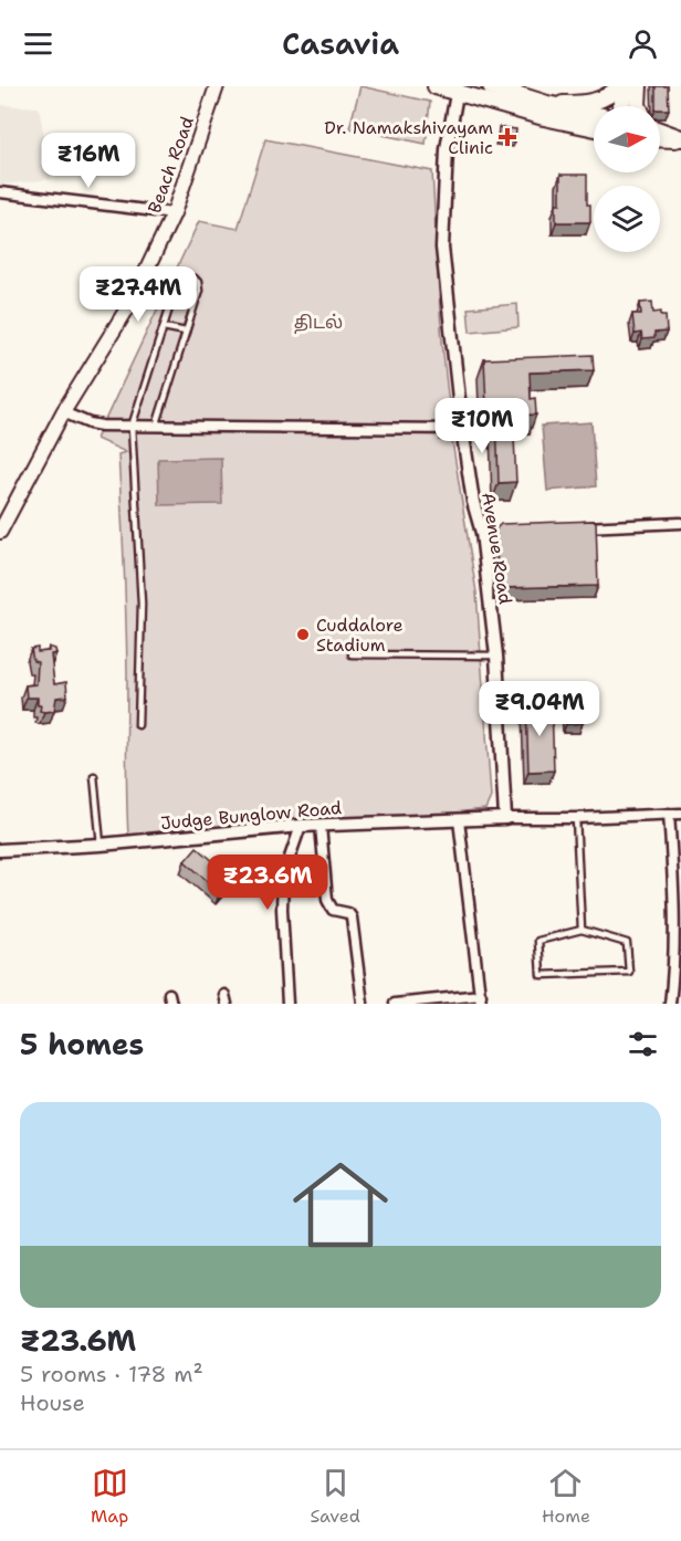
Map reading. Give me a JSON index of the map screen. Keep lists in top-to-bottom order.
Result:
{
  "streets": {
    "main road": ["Beach Road"],
    "street": ["Avenue Road", "Judge Bunglow Road"]
  },
  "crossings": [
    ["Avenue Road", "Judge Bunglow Road"]
  ],
  "parks": ["திடல்"],
  "places": {
    "health": ["Dr. Namakshivayam Clinic"],
    "other": ["Cuddalore Stadium"]
  },
  "north": "right",
  "page": {
    "header": "Casavia",
    "price": [
      "₹16M",
      "₹27.4M",
      "₹10M",
      "₹9.04M",
      "₹23.6M"
    ],
    "heading": "5 homes",
    "list": [
      {
        "name": "₹23.6M",
        "note": "5 rooms · 178 m² · House"
      }
    ],
    "tabs": ["Map", "Saved", "Home"]
  }
}
